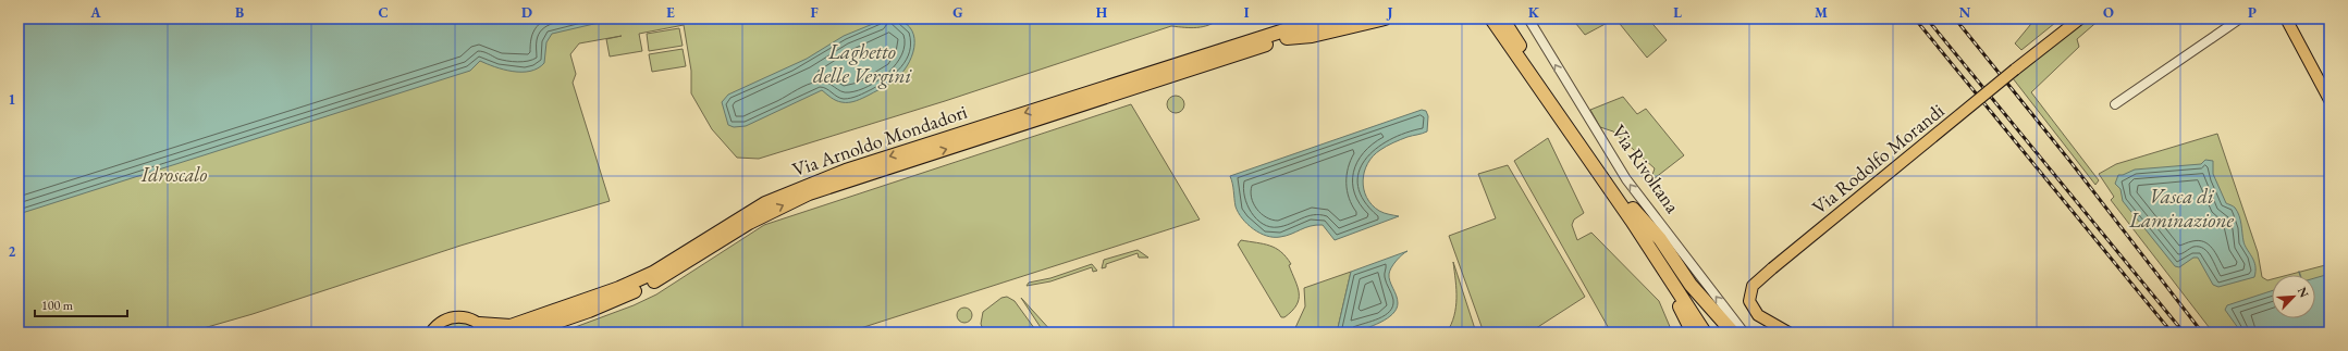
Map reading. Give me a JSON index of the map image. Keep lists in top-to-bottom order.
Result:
{
  "streets": {
    "highway": ["Via Arnoldo Mondadori", "Via Rivoltana"],
    "main road": ["Via Rodolfo Morandi"]
  },
  "water": ["Laghetto delle Vergini", "Vasca di Laminazione"],
  "parks": ["Idroscalo"],
  "scale_bar": "100 m",
  "north": "top right",
  "grid": {
    "columns": [
      "A",
      "B",
      "C",
      "D",
      "E",
      "F",
      "G",
      "H",
      "I",
      "J",
      "K",
      "L",
      "M",
      "N",
      "O",
      "P"
    ],
    "rows": ["1", "2"]
  }
}
